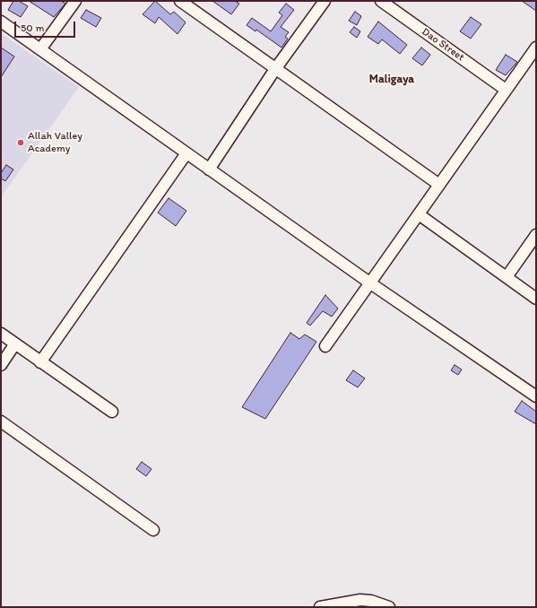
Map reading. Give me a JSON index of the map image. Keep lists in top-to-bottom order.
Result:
{
  "streets": {
    "street": ["Dao Street"]
  },
  "districts": ["Maligaya"],
  "places": ["Allah Valley Academy"],
  "scale_bar": "50 m"
}
